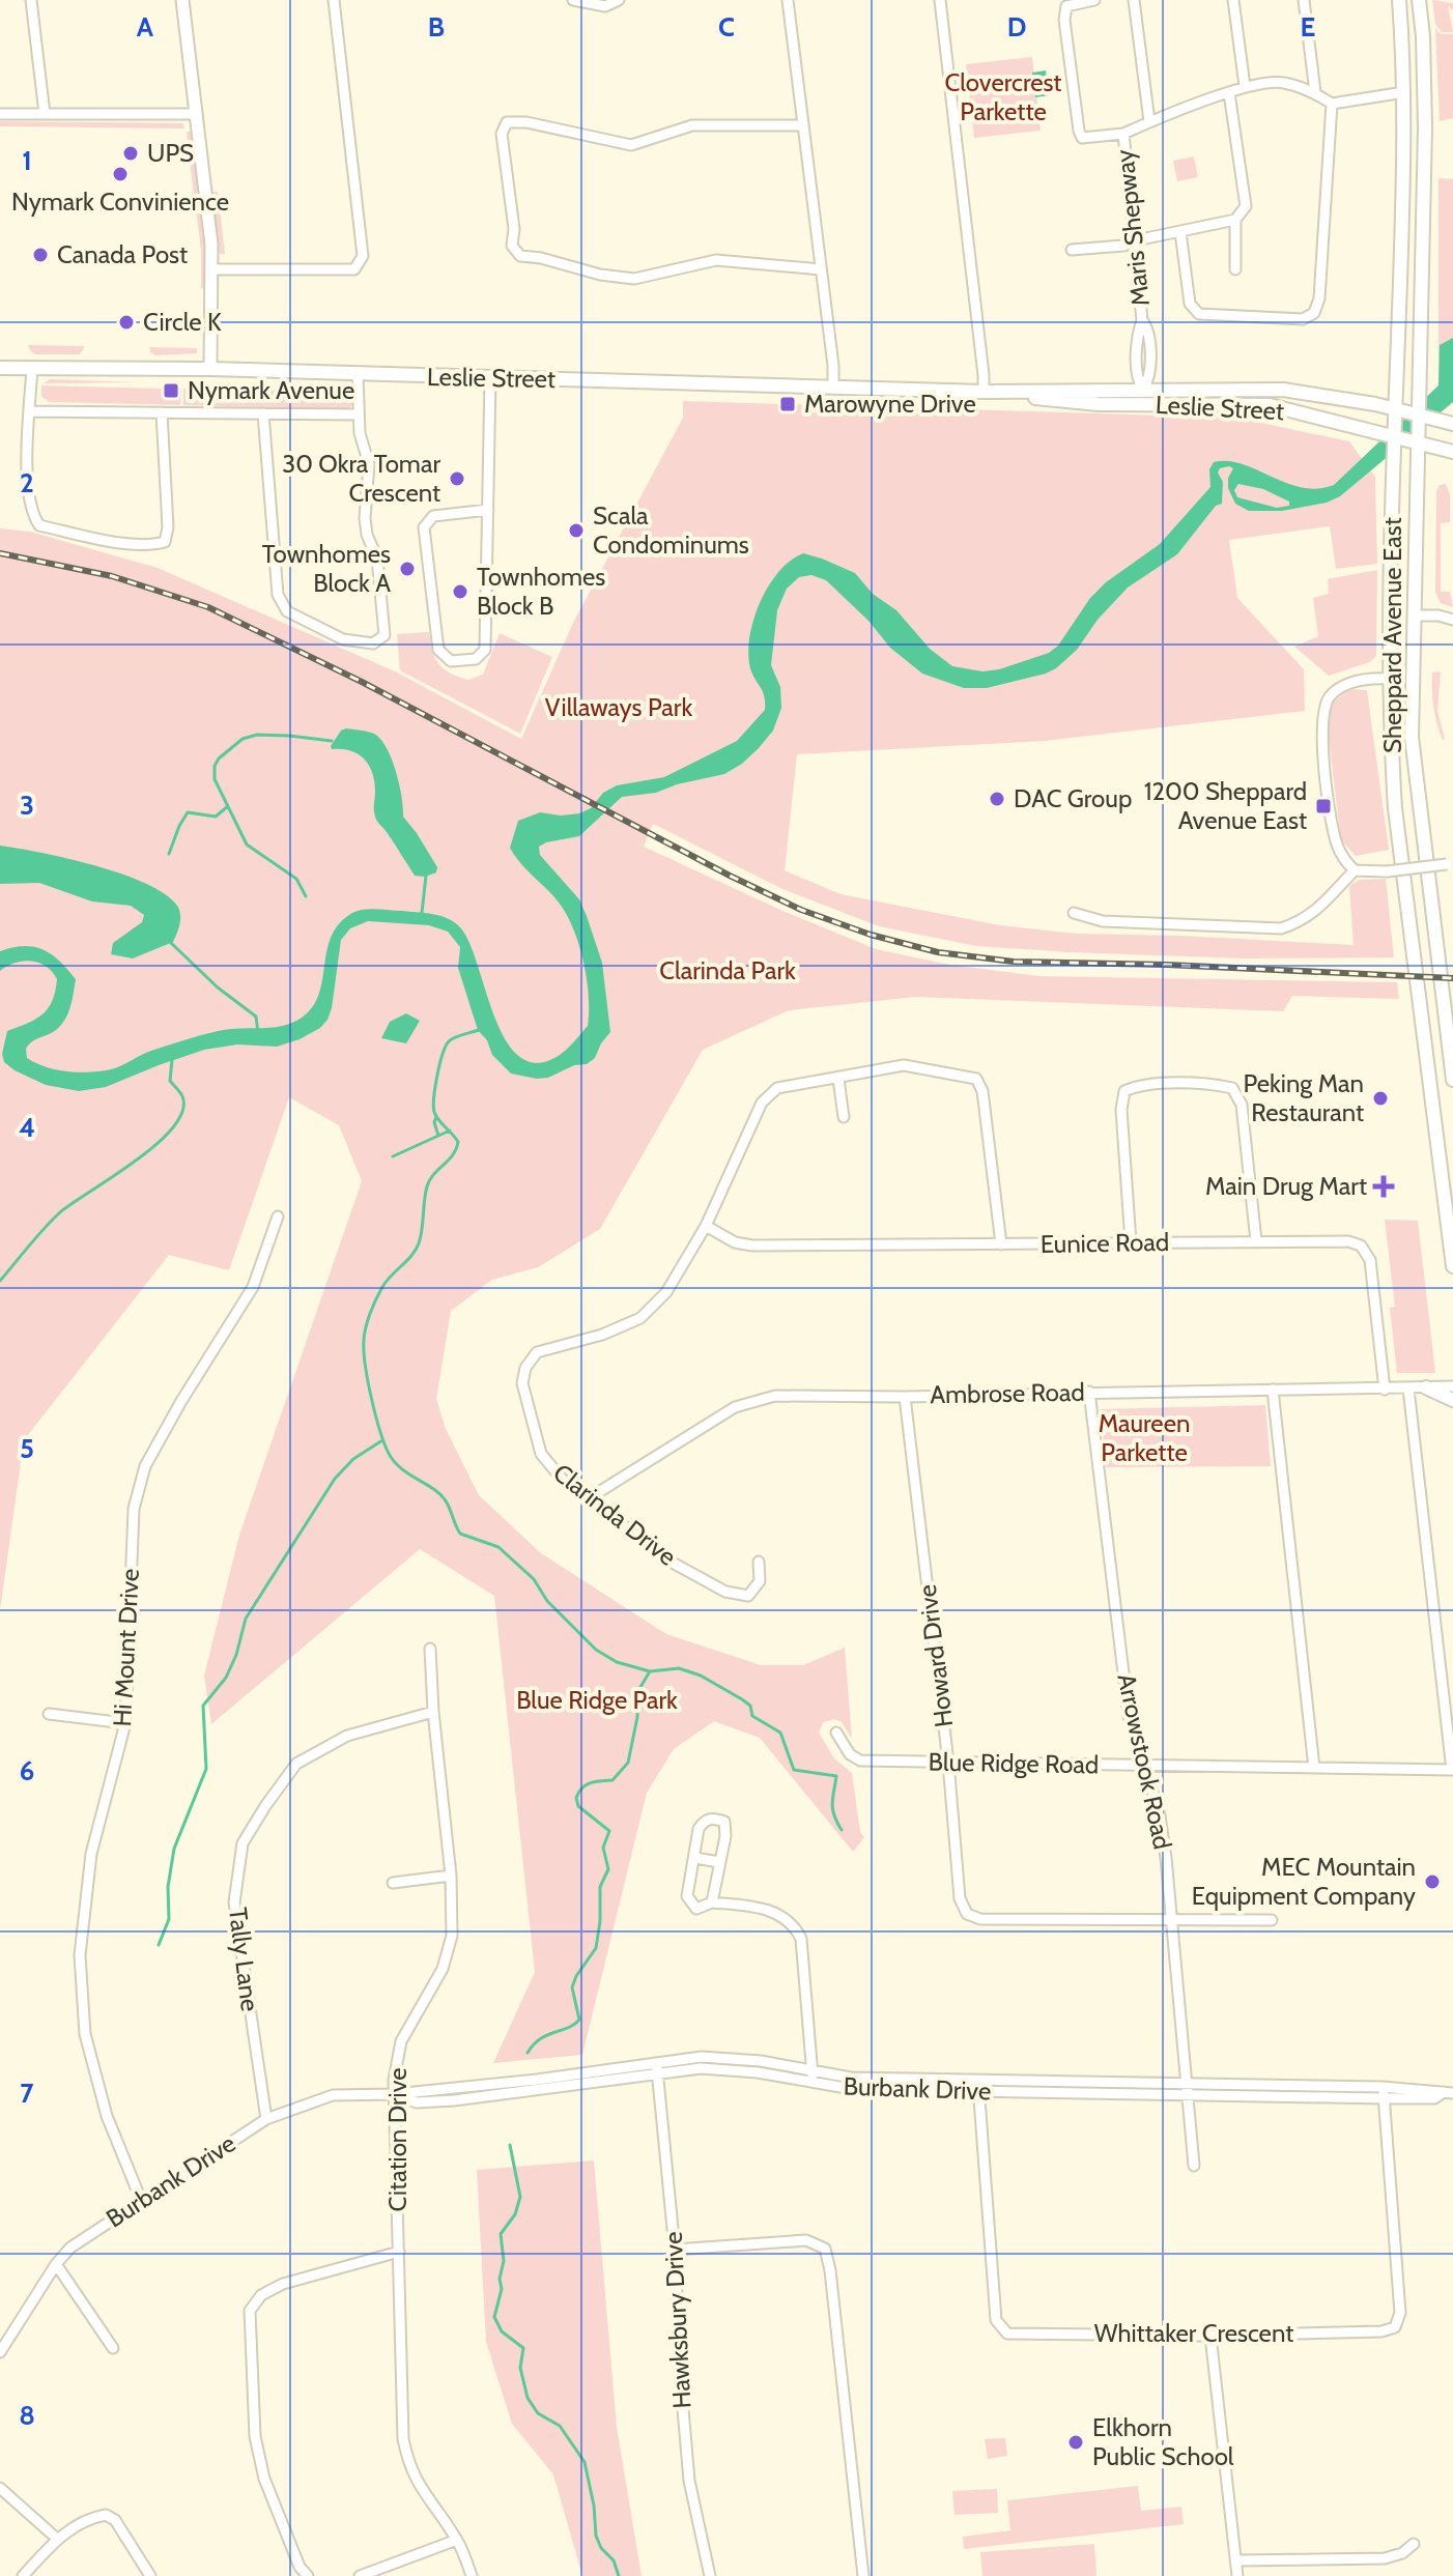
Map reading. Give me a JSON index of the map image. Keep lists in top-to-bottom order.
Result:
{
  "streets": {
    "main road": ["Leslie Street", "Sheppard Avenue East"],
    "street": [
      "Maris Shepway",
      "Eunice Road",
      "Ambrose Road",
      "Clarinda Drive",
      "Hi Mount Drive",
      "Howard Drive",
      "Arrowstook Road",
      "Blue Ridge Road",
      "Tally Lane",
      "Burbank Drive",
      "Citation Drive",
      "Hawksbury Drive",
      "Whittaker Crescent"
    ]
  },
  "crossings": [
    ["Maris Shepway", "Leslie Street"],
    ["Leslie Street", "Sheppard Avenue East"],
    ["Eunice Road", "Ambrose Road"],
    ["Eunice Road", "Clarinda Drive"],
    ["Ambrose Road", "Clarinda Drive"],
    ["Ambrose Road", "Howard Drive"],
    ["Ambrose Road", "Arrowstook Road"],
    ["Hi Mount Drive", "Burbank Drive"],
    ["Howard Drive", "Arrowstook Road"],
    ["Howard Drive", "Blue Ridge Road"],
    ["Arrowstook Road", "Blue Ridge Road"],
    ["Arrowstook Road", "Burbank Drive"],
    ["Tally Lane", "Burbank Drive"],
    ["Tally Lane", "Citation Drive"],
    ["Burbank Drive", "Citation Drive"],
    ["Burbank Drive", "Hawksbury Drive"],
    ["Burbank Drive", "Whittaker Crescent"]
  ],
  "parks": [
    "Clovercrest Parkette",
    "Villaways Park",
    "Clarinda Park",
    "Maureen Parkette",
    "Blue Ridge Park"
  ],
  "places": {
    "other": [
      "UPS",
      "Nymark Convinience",
      "Canada Post",
      "Circle K",
      "30 Okra Tomar Crescent",
      "Scala Condominums",
      "Townhomes Block A",
      "Townhomes Block B",
      "DAC Group",
      "Peking Man Restaurant",
      "MEC Mountain Equipment Company",
      "Elkhorn Public School"
    ],
    "transit": ["Nymark Avenue", "Marowyne Drive", "1200 Sheppard Avenue East"],
    "health": ["Main Drug Mart"]
  },
  "grid": {
    "columns": [
      "A",
      "B",
      "C",
      "D",
      "E"
    ],
    "rows": [
      "1",
      "2",
      "3",
      "4",
      "5",
      "6",
      "7",
      "8"
    ]
  }
}
